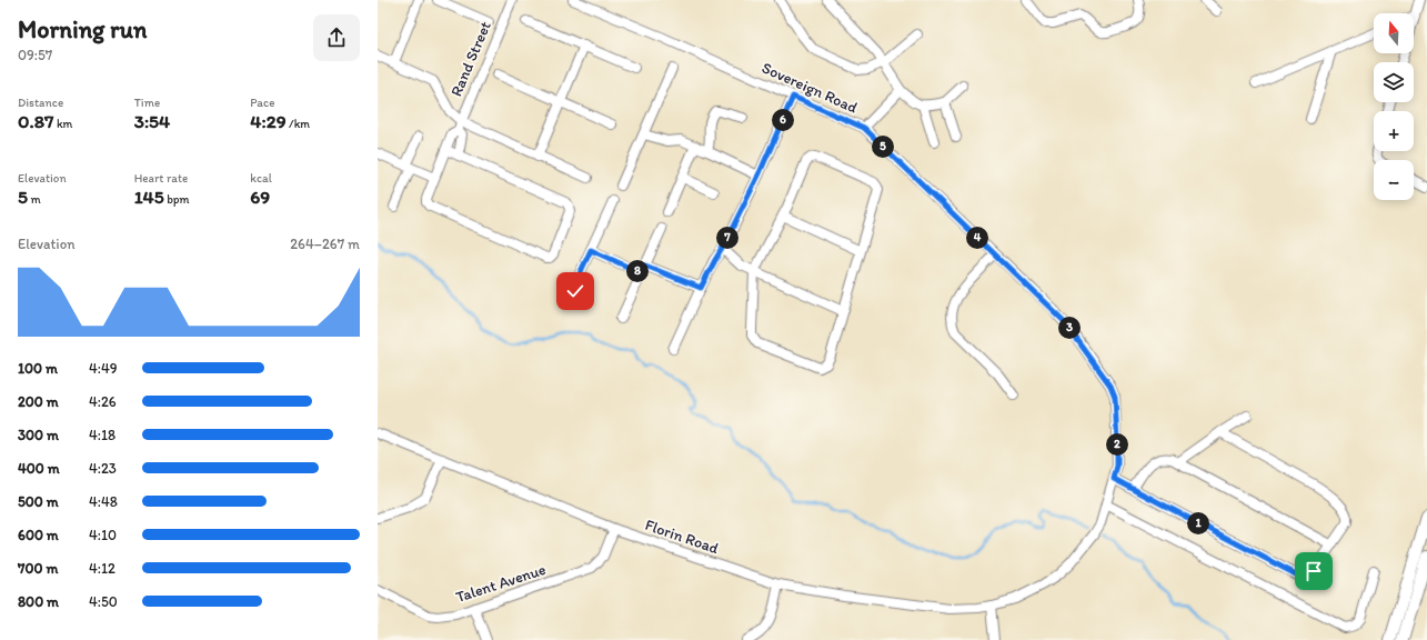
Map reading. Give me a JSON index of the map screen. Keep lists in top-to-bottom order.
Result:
{
  "streets": {
    "street": [
      "Rand Street",
      "Sovereign Road",
      "Florin Road",
      "Talent Avenue"
    ]
  },
  "crossings": [
    ["Sovereign Road", "Florin Road"],
    ["Florin Road", "Talent Avenue"]
  ],
  "north": "top",
  "page": {
    "heading": ["Morning run", "09:57"],
    "map_buttons": ["+", "−"],
    "stats": [
      ["Distance", "0.87 km"],
      ["Time", "3:54"],
      ["Pace", "4:29 /km"],
      ["Elevation", "5 m"],
      ["Heart rate", "145 bpm"],
      ["kcal", "69"]
    ],
    "pins": [
      "6",
      "5",
      "4",
      "7",
      "8",
      "3",
      "2",
      "1"
    ],
    "chart": ["Elevation", "264–267 m"],
    "list": [
      {
        "name": "100 m",
        "note": "4:49"
      },
      {
        "name": "200 m",
        "note": "4:26"
      },
      {
        "name": "300 m",
        "note": "4:18"
      },
      {
        "name": "400 m",
        "note": "4:23"
      },
      {
        "name": "500 m",
        "note": "4:48"
      },
      {
        "name": "600 m",
        "note": "4:10"
      },
      {
        "name": "700 m",
        "note": "4:12"
      },
      {
        "name": "800 m",
        "note": "4:50"
      }
    ]
  }
}
